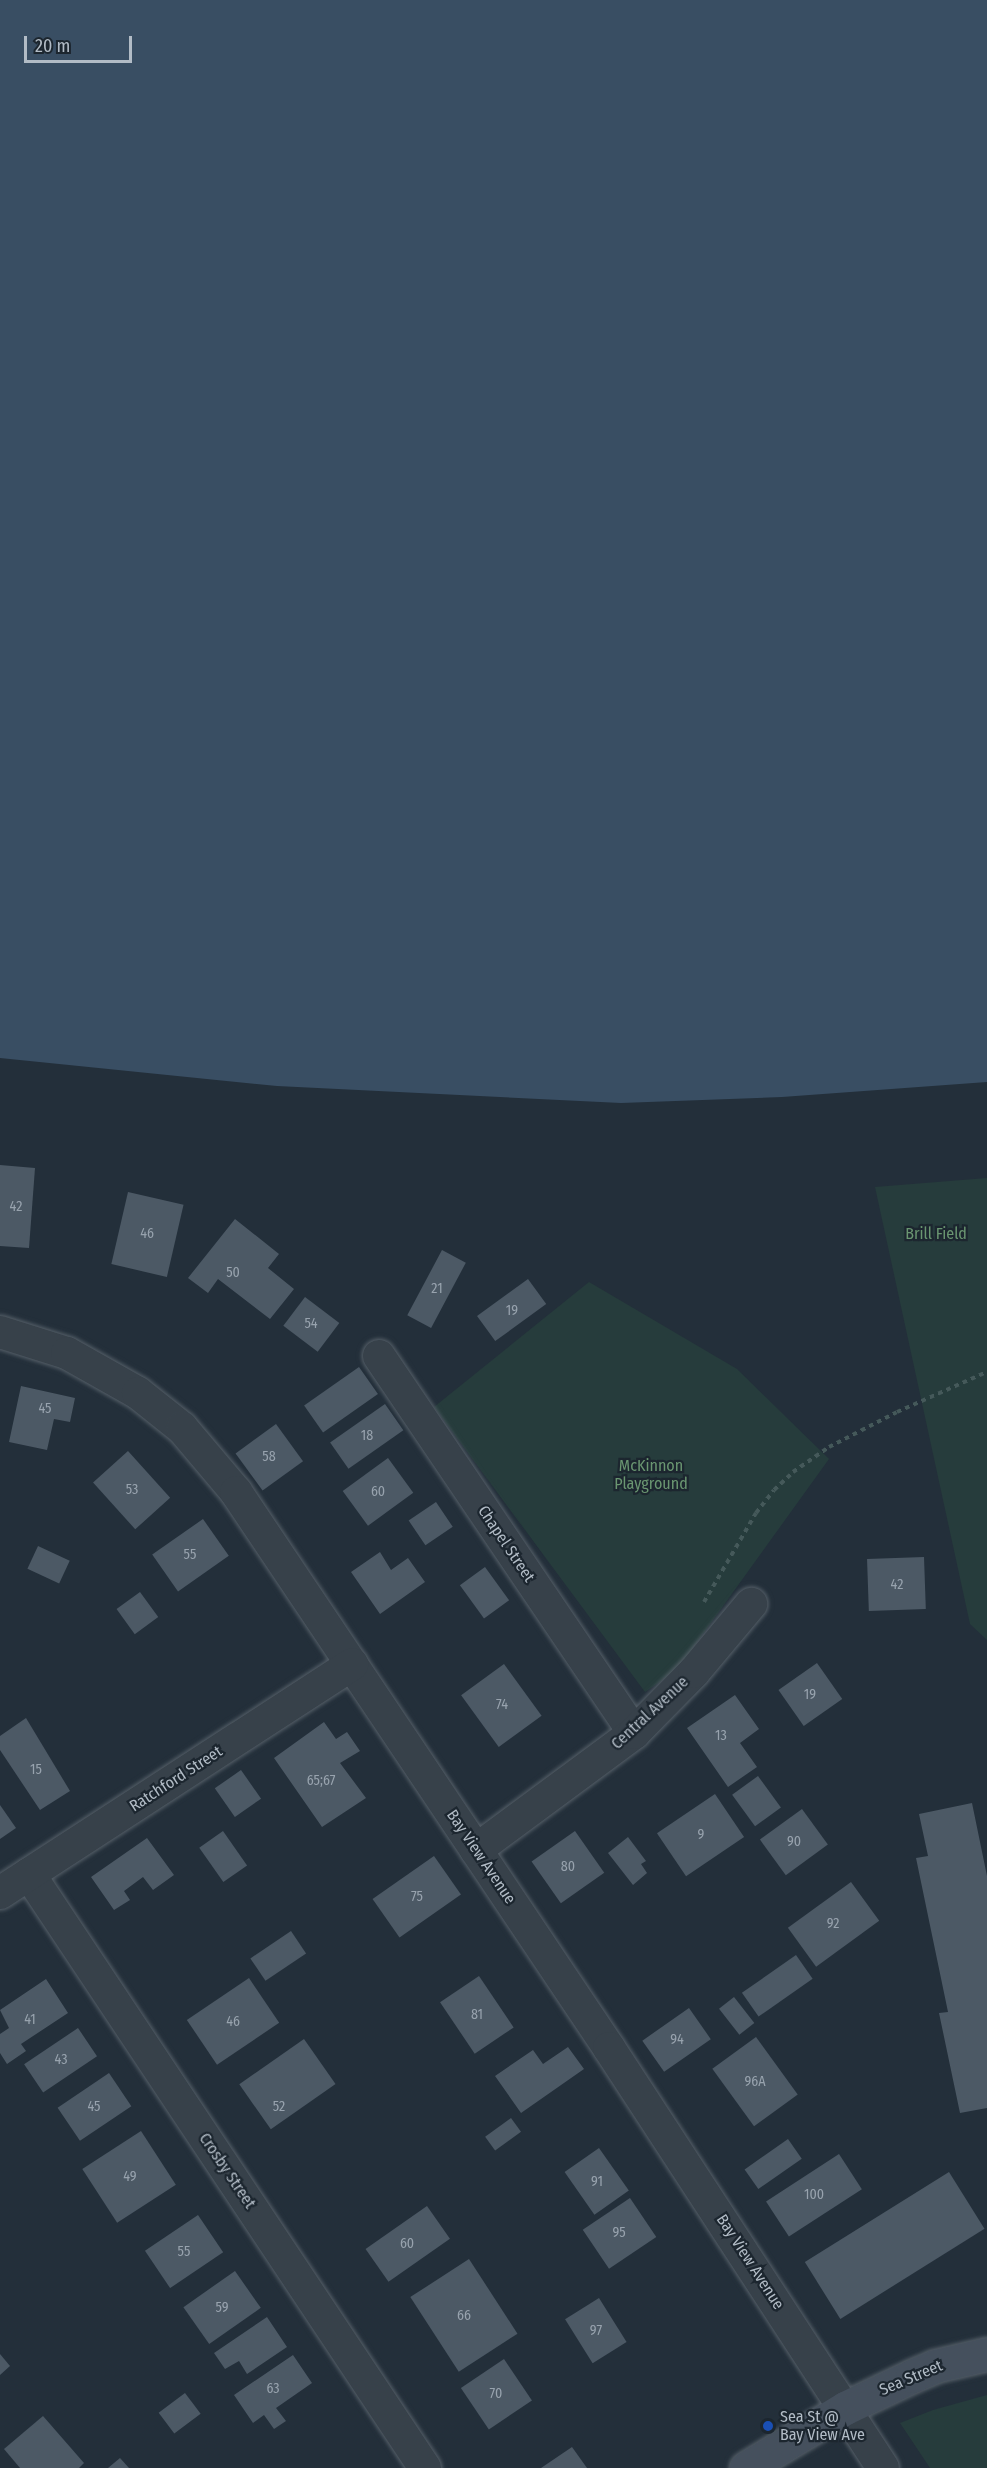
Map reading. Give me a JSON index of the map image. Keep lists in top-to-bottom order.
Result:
{
  "streets": {
    "street": [
      "Chapel Street",
      "Central Avenue",
      "Ratchford Street",
      "Bay View Avenue",
      "Crosby Street",
      "Sea Street"
    ]
  },
  "crossings": [
    ["Chapel Street", "Central Avenue"],
    ["Central Avenue", "Bay View Avenue"],
    ["Ratchford Street", "Bay View Avenue"],
    ["Ratchford Street", "Crosby Street"],
    ["Bay View Avenue", "Sea Street"]
  ],
  "parks": ["Brill Field", "McKinnon Playground"],
  "places": ["Sea St @ Bay View Ave"],
  "house_numbers": [
    "42",
    "46",
    "50",
    "21",
    "19",
    "54",
    "45",
    "18",
    "58",
    "53",
    "60",
    "55",
    "42",
    "19",
    "74",
    "13",
    "15",
    "65;67",
    "9",
    "90",
    "80",
    "75",
    "92",
    "81",
    "41",
    "46",
    "94",
    "43",
    "96A",
    "45",
    "52",
    "49",
    "91",
    "100",
    "95",
    "60",
    "55",
    "59",
    "66",
    "97",
    "63",
    "70"
  ],
  "scale_bar": "20 m"
}
